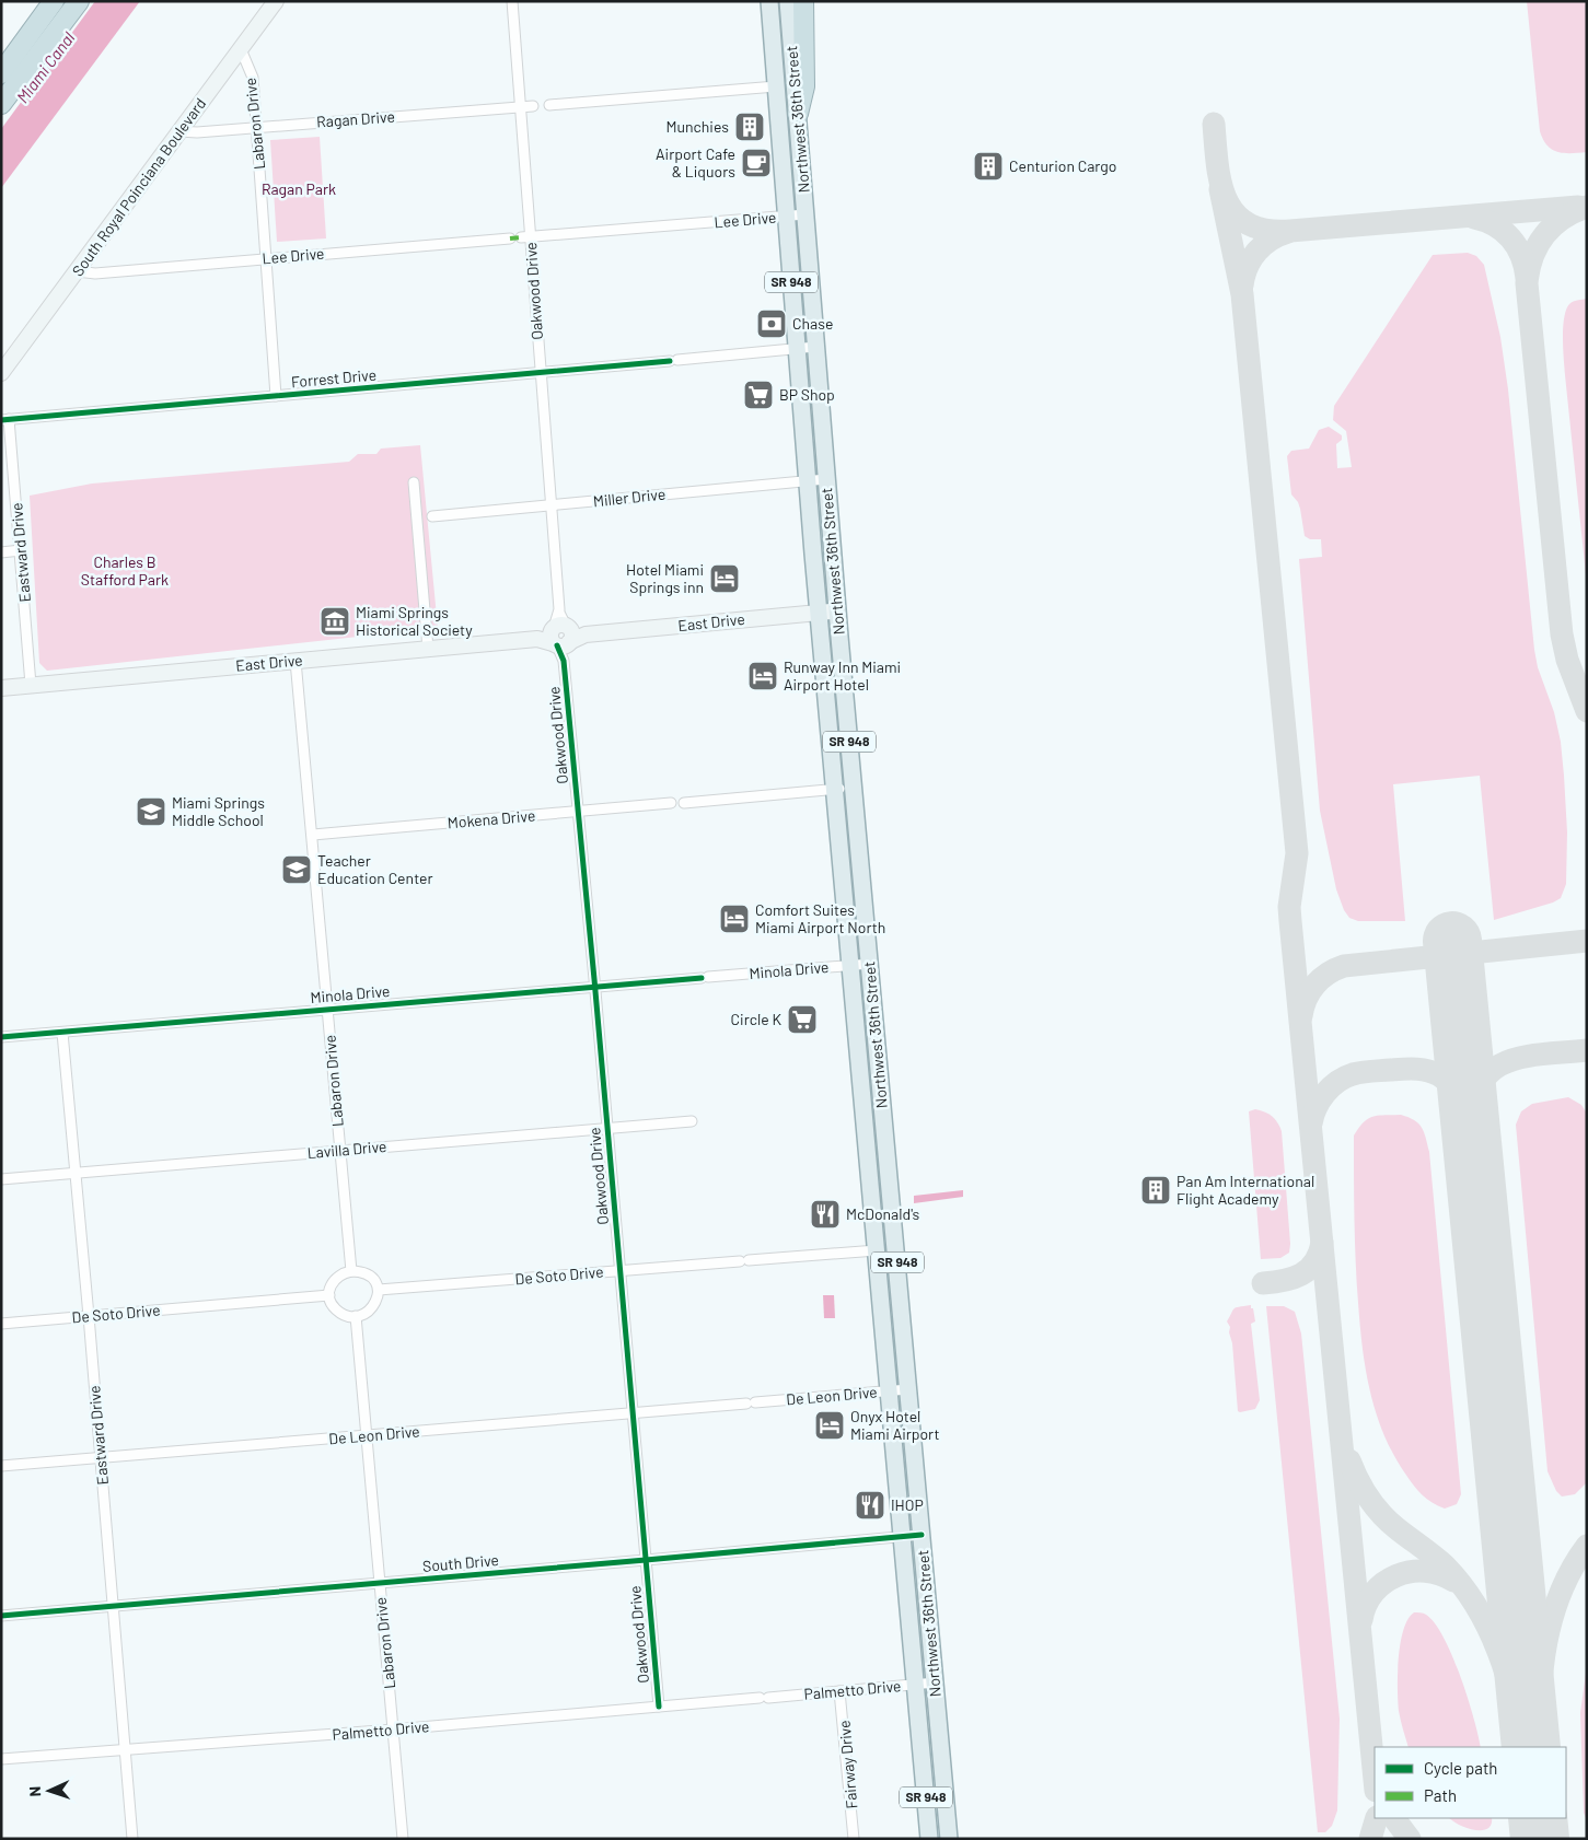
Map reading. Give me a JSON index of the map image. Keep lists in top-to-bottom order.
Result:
{
  "streets": {
    "main road": ["Northwest 36th Street", "SR 948"],
    "street": [
      "Ragan Drive",
      "Labaron Drive",
      "South Royal Poinciana Boulevard",
      "Lee Drive",
      "Oakwood Drive",
      "Forrest Drive",
      "Miller Drive",
      "Eastward Drive",
      "East Drive",
      "Mokena Drive",
      "Minola Drive",
      "Lavilla Drive",
      "De Soto Drive",
      "De Leon Drive",
      "South Drive",
      "Palmetto Drive",
      "Fairway Drive"
    ]
  },
  "crossings": [
    ["Ragan Drive", "Labaron Drive"],
    ["Ragan Drive", "South Royal Poinciana Boulevard"],
    ["Ragan Drive", "Oakwood Drive"],
    ["Northwest 36th Street", "Lee Drive"],
    ["Northwest 36th Street", "Forrest Drive"],
    ["Northwest 36th Street", "Miller Drive"],
    ["Northwest 36th Street", "East Drive"],
    ["Northwest 36th Street", "Minola Drive"],
    ["Northwest 36th Street", "De Soto Drive"],
    ["Northwest 36th Street", "De Leon Drive"],
    ["Northwest 36th Street", "South Drive"],
    ["Northwest 36th Street", "Palmetto Drive"],
    ["Labaron Drive", "South Royal Poinciana Boulevard"],
    ["Labaron Drive", "Lee Drive"],
    ["Labaron Drive", "Forrest Drive"],
    ["Labaron Drive", "East Drive"],
    ["Labaron Drive", "Mokena Drive"],
    ["Labaron Drive", "Minola Drive"],
    ["Labaron Drive", "Lavilla Drive"],
    ["Labaron Drive", "De Soto Drive"],
    ["Labaron Drive", "De Leon Drive"],
    ["Labaron Drive", "South Drive"],
    ["Labaron Drive", "Palmetto Drive"],
    ["South Royal Poinciana Boulevard", "Lee Drive"],
    ["Lee Drive", "Oakwood Drive"],
    ["Oakwood Drive", "Forrest Drive"],
    ["Oakwood Drive", "Miller Drive"],
    ["Oakwood Drive", "East Drive"],
    ["Oakwood Drive", "Mokena Drive"],
    ["Oakwood Drive", "Minola Drive"],
    ["Oakwood Drive", "Lavilla Drive"],
    ["Oakwood Drive", "De Soto Drive"],
    ["Oakwood Drive", "De Leon Drive"],
    ["Oakwood Drive", "South Drive"],
    ["Oakwood Drive", "Palmetto Drive"],
    ["Forrest Drive", "Eastward Drive"],
    ["Eastward Drive", "East Drive"],
    ["Eastward Drive", "Minola Drive"],
    ["Eastward Drive", "Lavilla Drive"],
    ["Eastward Drive", "De Soto Drive"],
    ["Eastward Drive", "De Leon Drive"],
    ["Eastward Drive", "South Drive"],
    ["Eastward Drive", "Palmetto Drive"],
    ["Palmetto Drive", "Fairway Drive"]
  ],
  "water": ["Miami Canal"],
  "parks": ["Ragan Park", "Charles B Stafford Park"],
  "places": {
    "building": ["Munchies", "Centurion Cargo", "Pan Am International Flight Academy"],
    "cafe": ["Airport Cafe & Liquors"],
    "bank": ["Chase"],
    "supermarket": ["BP Shop", "Circle K"],
    "hotel": [
      "Hotel Miami Springs inn",
      "Runway Inn Miami Airport Hotel",
      "Comfort Suites Miami Airport North",
      "Onyx Hotel Miami Airport"
    ],
    "museum": ["Miami Springs Historical Society"],
    "school or university": ["Miami Springs Middle School", "Teacher Education Center"],
    "restaurant": ["McDonald's", "IHOP"]
  },
  "legend": ["Cycle path", "Path"],
  "north": "left"
}
